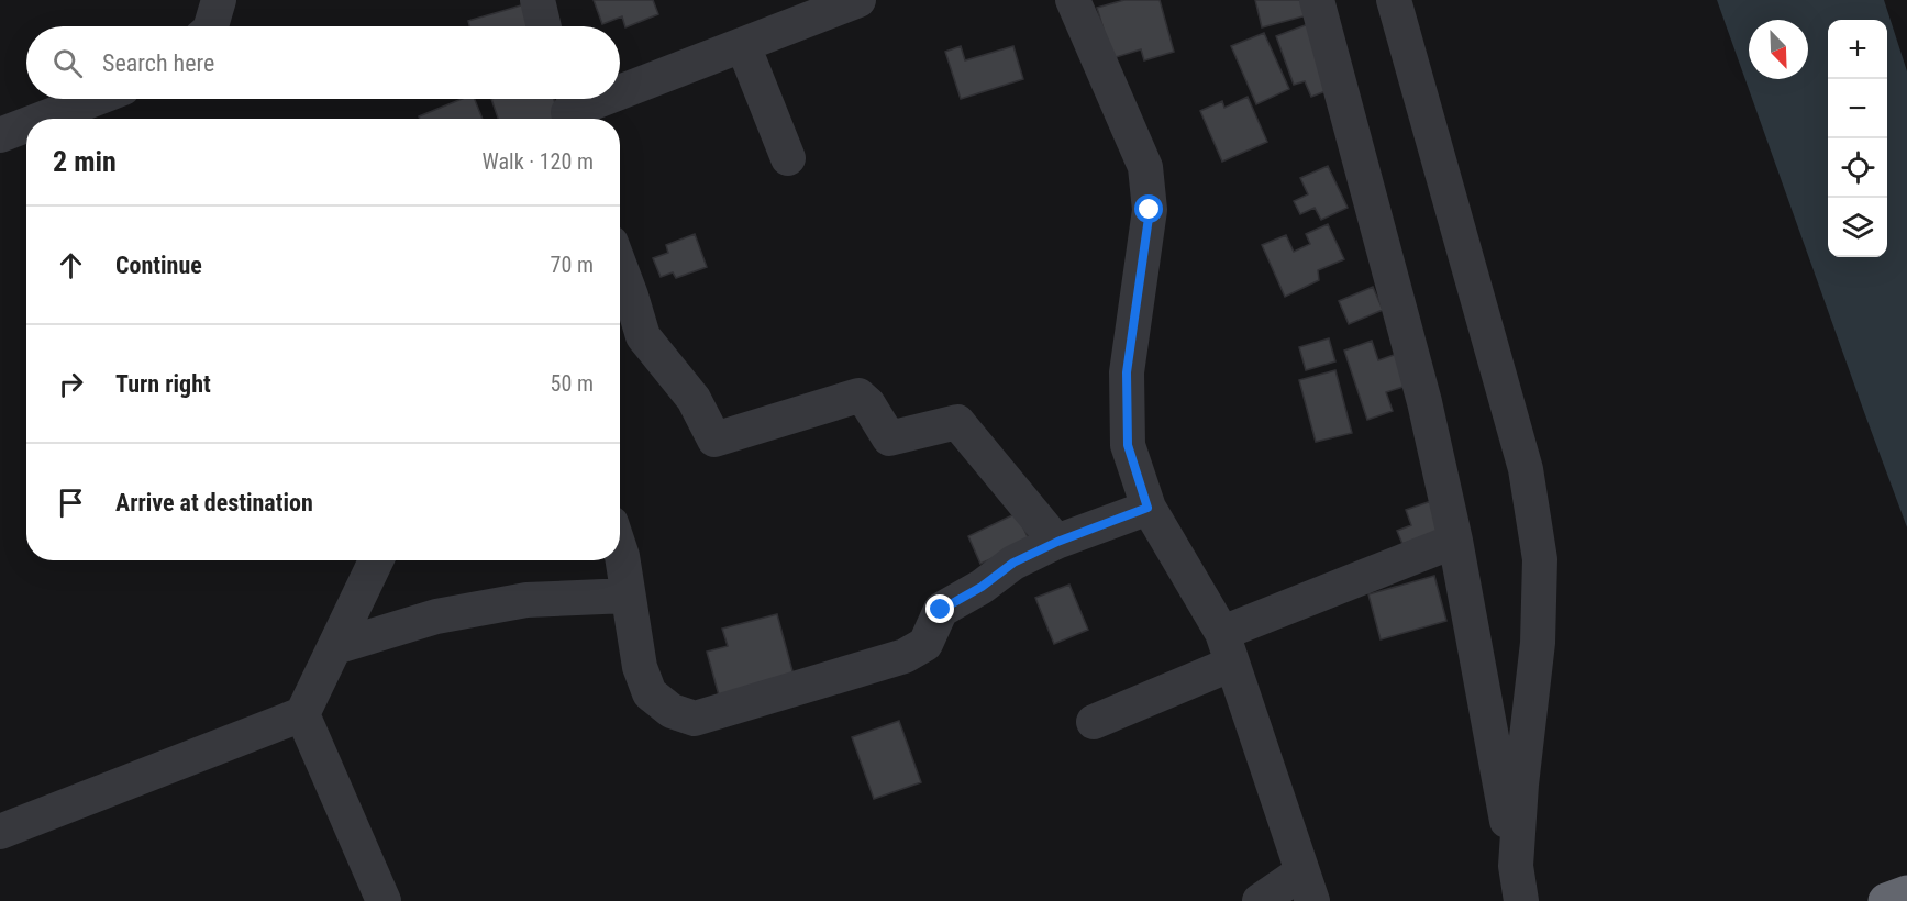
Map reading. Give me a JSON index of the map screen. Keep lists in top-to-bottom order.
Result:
{
  "north": "bottom right",
  "page": {
    "map_buttons": ["+", "−"],
    "search": "Search here",
    "heading": ["2 min", "Walk · 120 m"],
    "list": [
      ["Continue", "70 m"],
      ["Turn right", "50 m"],
      "Arrive at destination"
    ]
  }
}
